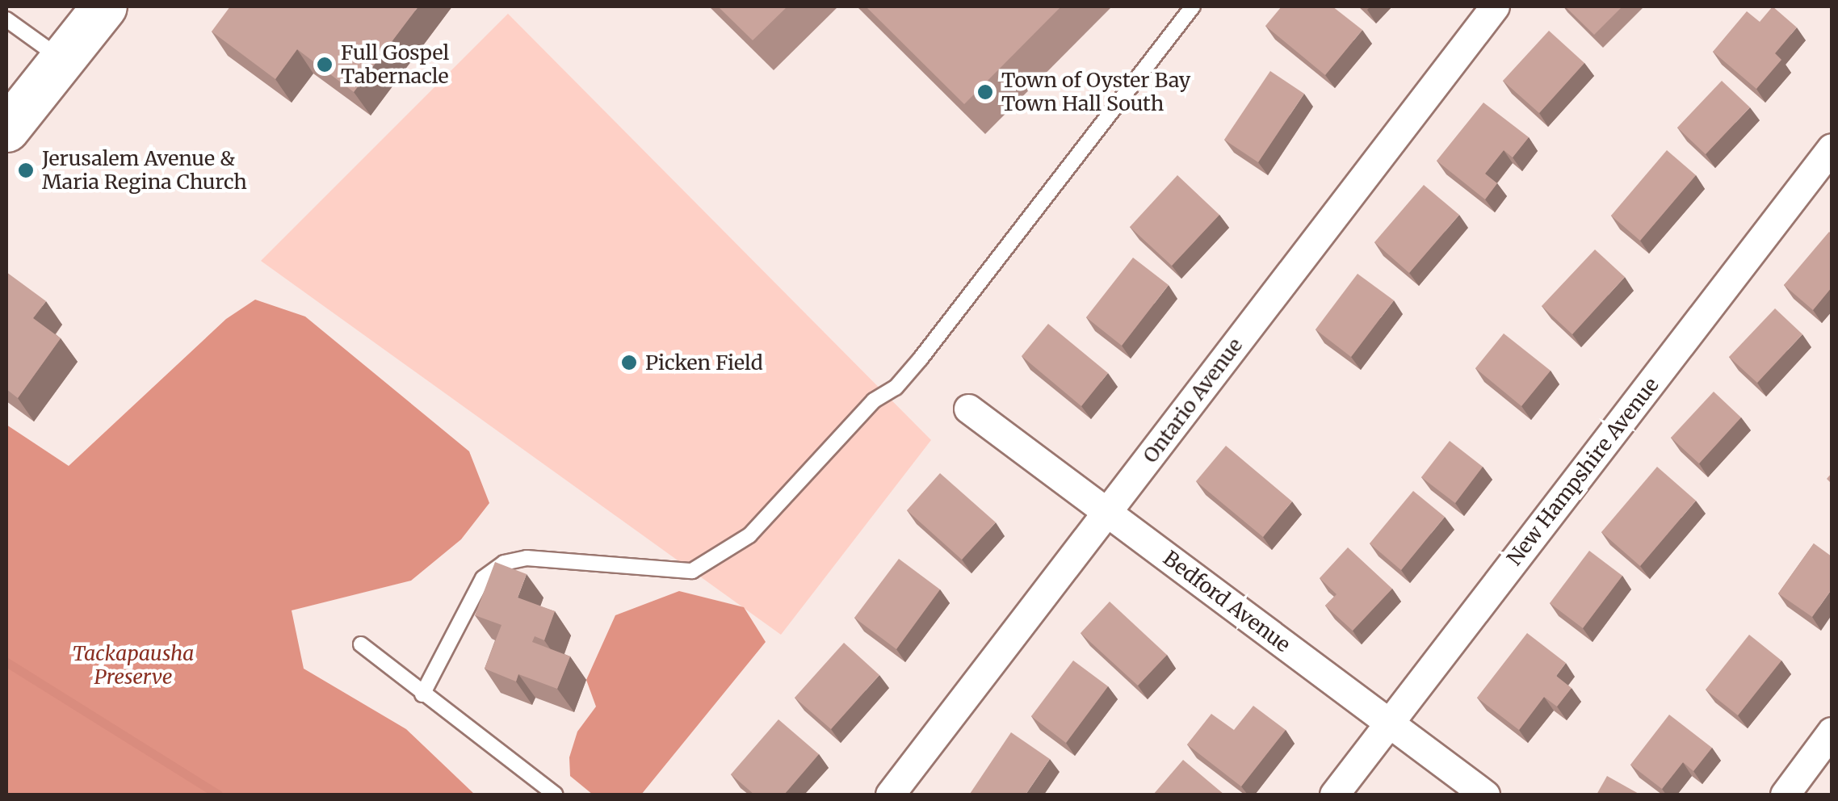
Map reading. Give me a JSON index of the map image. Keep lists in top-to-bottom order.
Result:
{
  "streets": {
    "street": ["Ontario Avenue", "New Hampshire Avenue", "Bedford Avenue"]
  },
  "crossings": [
    ["Ontario Avenue", "Bedford Avenue"],
    ["New Hampshire Avenue", "Bedford Avenue"]
  ],
  "parks": ["Tackapausha Preserve"],
  "places": [
    "Full Gospel Tabernacle",
    "Town of Oyster Bay Town Hall South",
    "Jerusalem Avenue & Maria Regina Church",
    "Picken Field"
  ]
}
